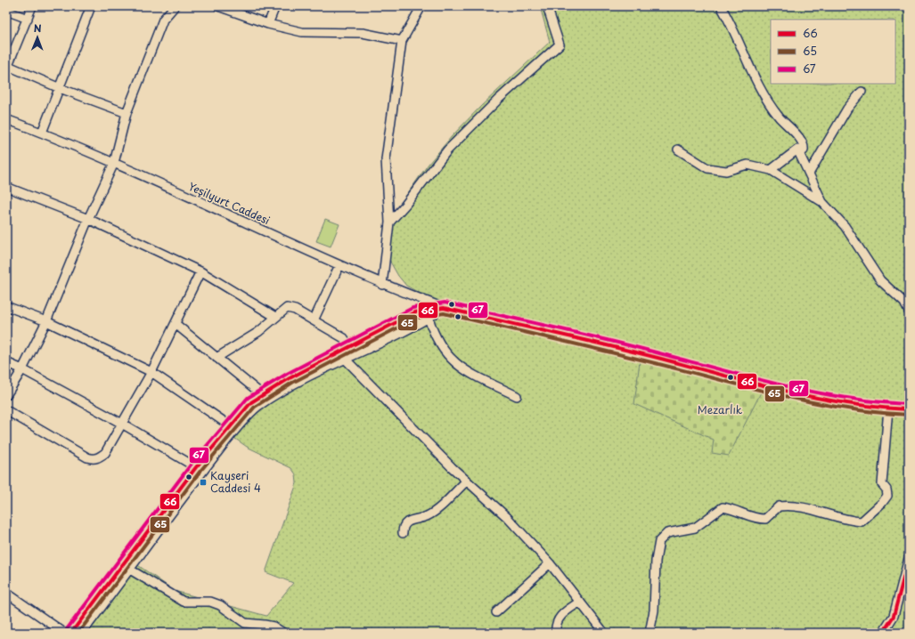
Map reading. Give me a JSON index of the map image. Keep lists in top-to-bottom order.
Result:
{
  "streets": {
    "street": ["Yeşilyurt Caddesi"]
  },
  "parks": ["Mezarlık"],
  "places": {
    "transit": ["Kayseri Caddesi 4"]
  },
  "lines": ["transit line 67", "transit line 66", "transit line 65"],
  "legend": ["66", "65", "67"],
  "north": "top"
}
